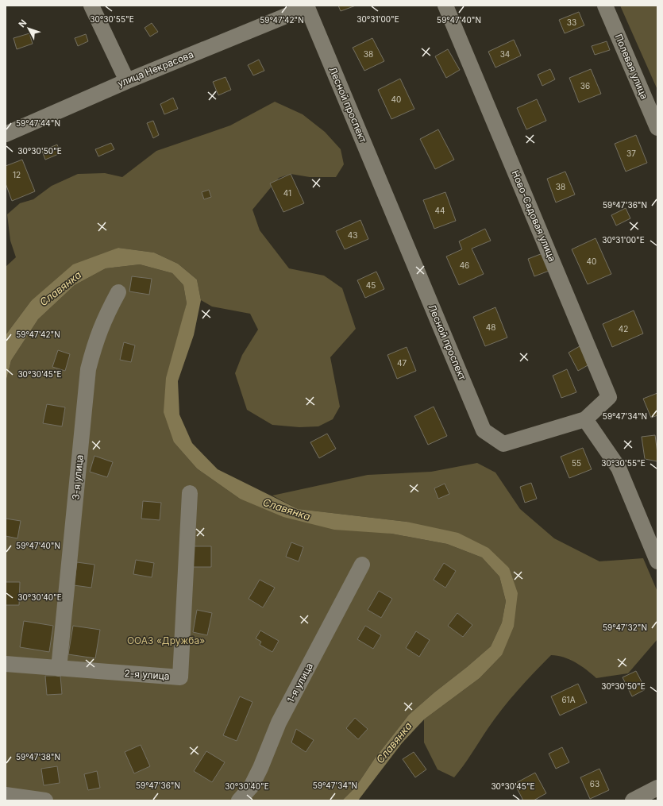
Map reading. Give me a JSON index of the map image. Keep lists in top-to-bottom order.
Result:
{
  "streets": {
    "street": [
      "Полевая улица",
      "улица Некрасова",
      "Лесной проспект",
      "Ново-Садовая улица",
      "3-я улица",
      "2-я улица",
      "1-я улица"
    ]
  },
  "crossings": [
    ["улица Некрасова", "Лесной проспект"],
    ["Лесной проспект", "Ново-Садовая улица"],
    ["3-я улица", "2-я улица"]
  ],
  "water": ["Славянка"],
  "parks": ["ООАЗ «Дружба»"],
  "house_numbers": [
    "33",
    "38",
    "34",
    "36",
    "40",
    "37",
    "12",
    "38",
    "41",
    "44",
    "43",
    "40",
    "46",
    "45",
    "48",
    "42",
    "47",
    "55",
    "61А",
    "63"
  ],
  "north": "top left",
  "coordinates": [
    "30°30'55\"E",
    "30°31'00\"E",
    "59°47'42\"N",
    "59°47'40\"N",
    "59°47'44\"N",
    "30°30'50\"E",
    "59°47'36\"N",
    "30°30'45\"E",
    "59°47'34\"N",
    "30°30'40\"E",
    "59°47'32\"N",
    "59°47'38\"N"
  ]
}
